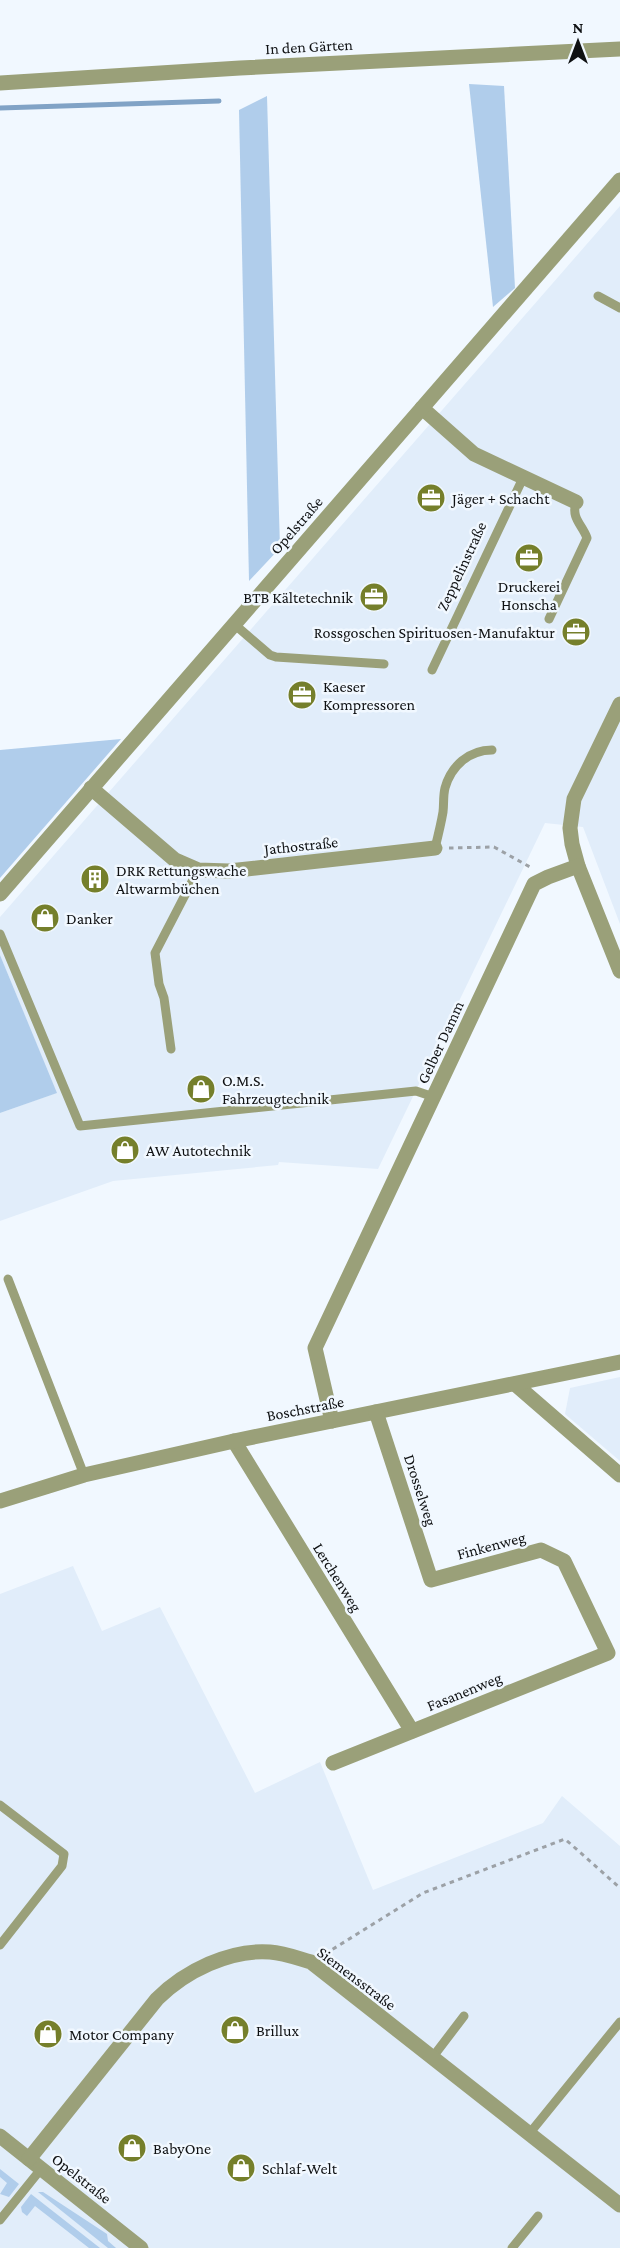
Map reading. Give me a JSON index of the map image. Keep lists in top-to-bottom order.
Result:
{
  "streets": {
    "street": [
      "In den Gärten",
      "Opelstraße",
      "Jathostraße",
      "Gelber Damm",
      "Boschstraße",
      "Drosselweg",
      "Finkenweg",
      "Lerchenweg",
      "Fasanenweg",
      "Siemensstraße"
    ],
    "lane": ["Zeppelinstraße"]
  },
  "crossings": [
    ["Opelstraße", "Jathostraße"],
    ["Opelstraße", "Siemensstraße"],
    ["Gelber Damm", "Boschstraße"],
    ["Boschstraße", "Drosselweg"],
    ["Boschstraße", "Lerchenweg"],
    ["Drosselweg", "Finkenweg"],
    ["Finkenweg", "Fasanenweg"],
    ["Lerchenweg", "Fasanenweg"]
  ],
  "places": {
    "office": [
      "Jäger + Schacht",
      "Druckerei Honscha",
      "BTB Kältetechnik",
      "Rossgoschen Spirituosen-Manufaktur",
      "Kaeser Kompressoren"
    ],
    "building": ["DRK Rettungswache Altwarmbüchen"],
    "shop": [
      "Danker",
      "O.M.S. Fahrzeugtechnik",
      "AW Autotechnik",
      "Brillux",
      "Motor Company",
      "BabyOne",
      "Schlaf-Welt"
    ]
  },
  "north": "top"
}
